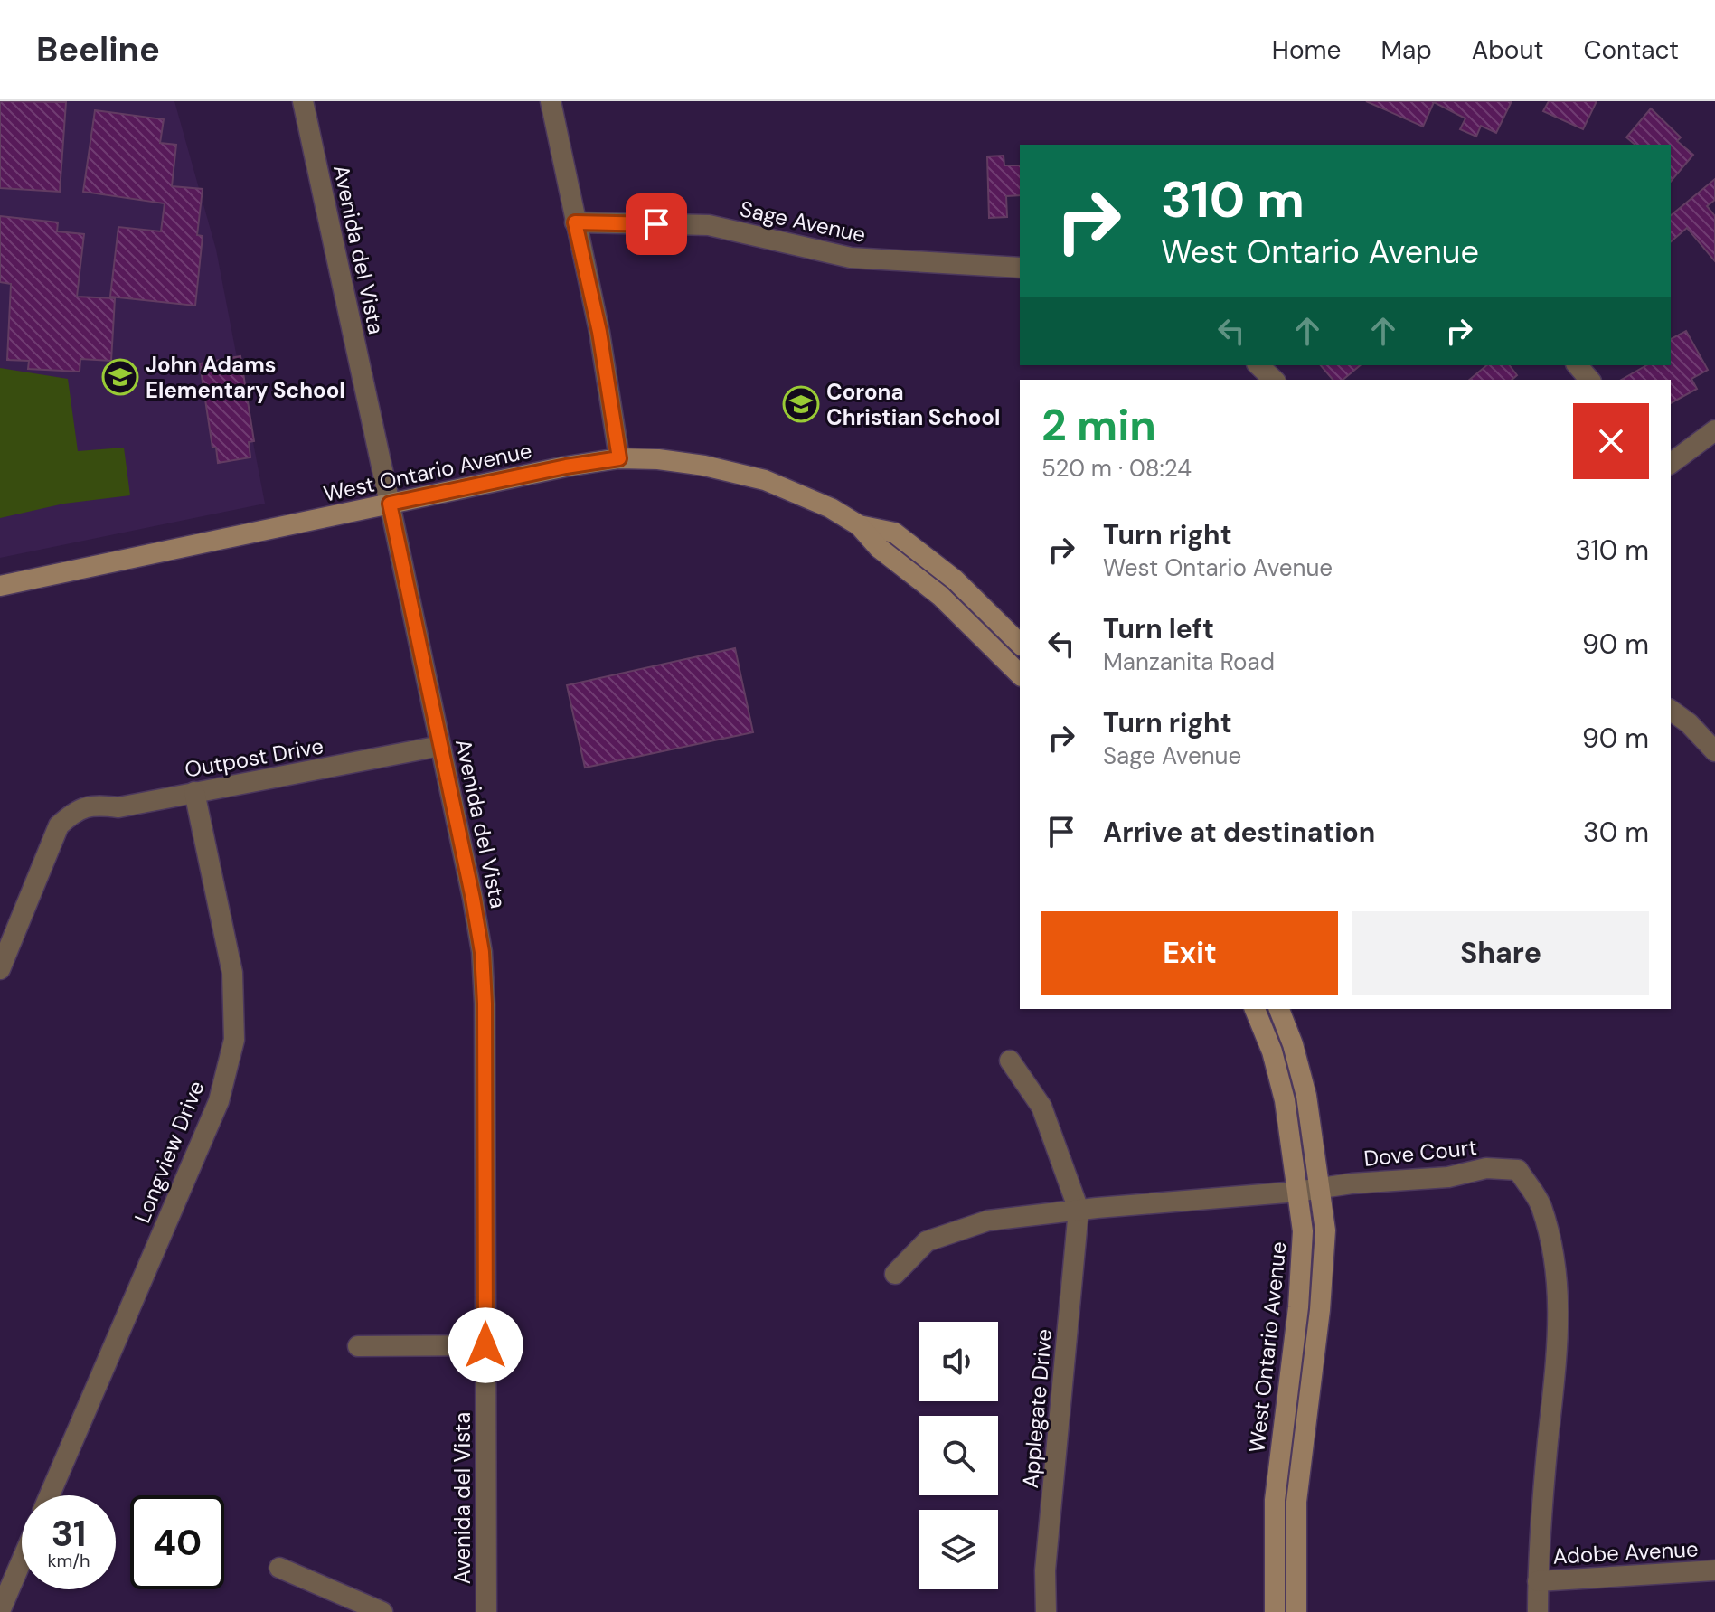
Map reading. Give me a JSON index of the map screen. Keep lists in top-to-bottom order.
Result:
{
  "streets": {
    "main road": ["West Ontario Avenue"],
    "street": [
      "Sage Avenue",
      "Avenida del Vista",
      "Outpost Drive",
      "Longview Drive",
      "Dove Court",
      "Applegate Drive",
      "Adobe Avenue"
    ]
  },
  "crossings": [
    ["Avenida del Vista", "West Ontario Avenue"],
    ["Avenida del Vista", "Outpost Drive"],
    ["West Ontario Avenue", "Dove Court"],
    ["Outpost Drive", "Longview Drive"],
    ["Dove Court", "Applegate Drive"],
    ["Dove Court", "Adobe Avenue"]
  ],
  "places": {
    "school or university": ["John Adams Elementary School", "Corona Christian School"]
  },
  "page": {
    "header": "Beeline",
    "nav": [
      "Home",
      "Map",
      "About",
      "Contact"
    ],
    "turn": ["310 m", "West Ontario Avenue"],
    "heading": ["2 min", "520 m · 08:24"],
    "list": [
      {
        "name": "Turn right",
        "note": "West Ontario Avenue",
        "value": "310 m"
      },
      {
        "name": "Turn left",
        "note": "Manzanita Road",
        "value": "90 m"
      },
      {
        "name": "Turn right",
        "note": "Sage Avenue",
        "value": "90 m"
      },
      {
        "name": "Arrive at destination",
        "value": "30 m"
      }
    ],
    "buttons": ["Exit", "Share"],
    "speed": "31 km/h",
    "limit": "40"
  }
}
